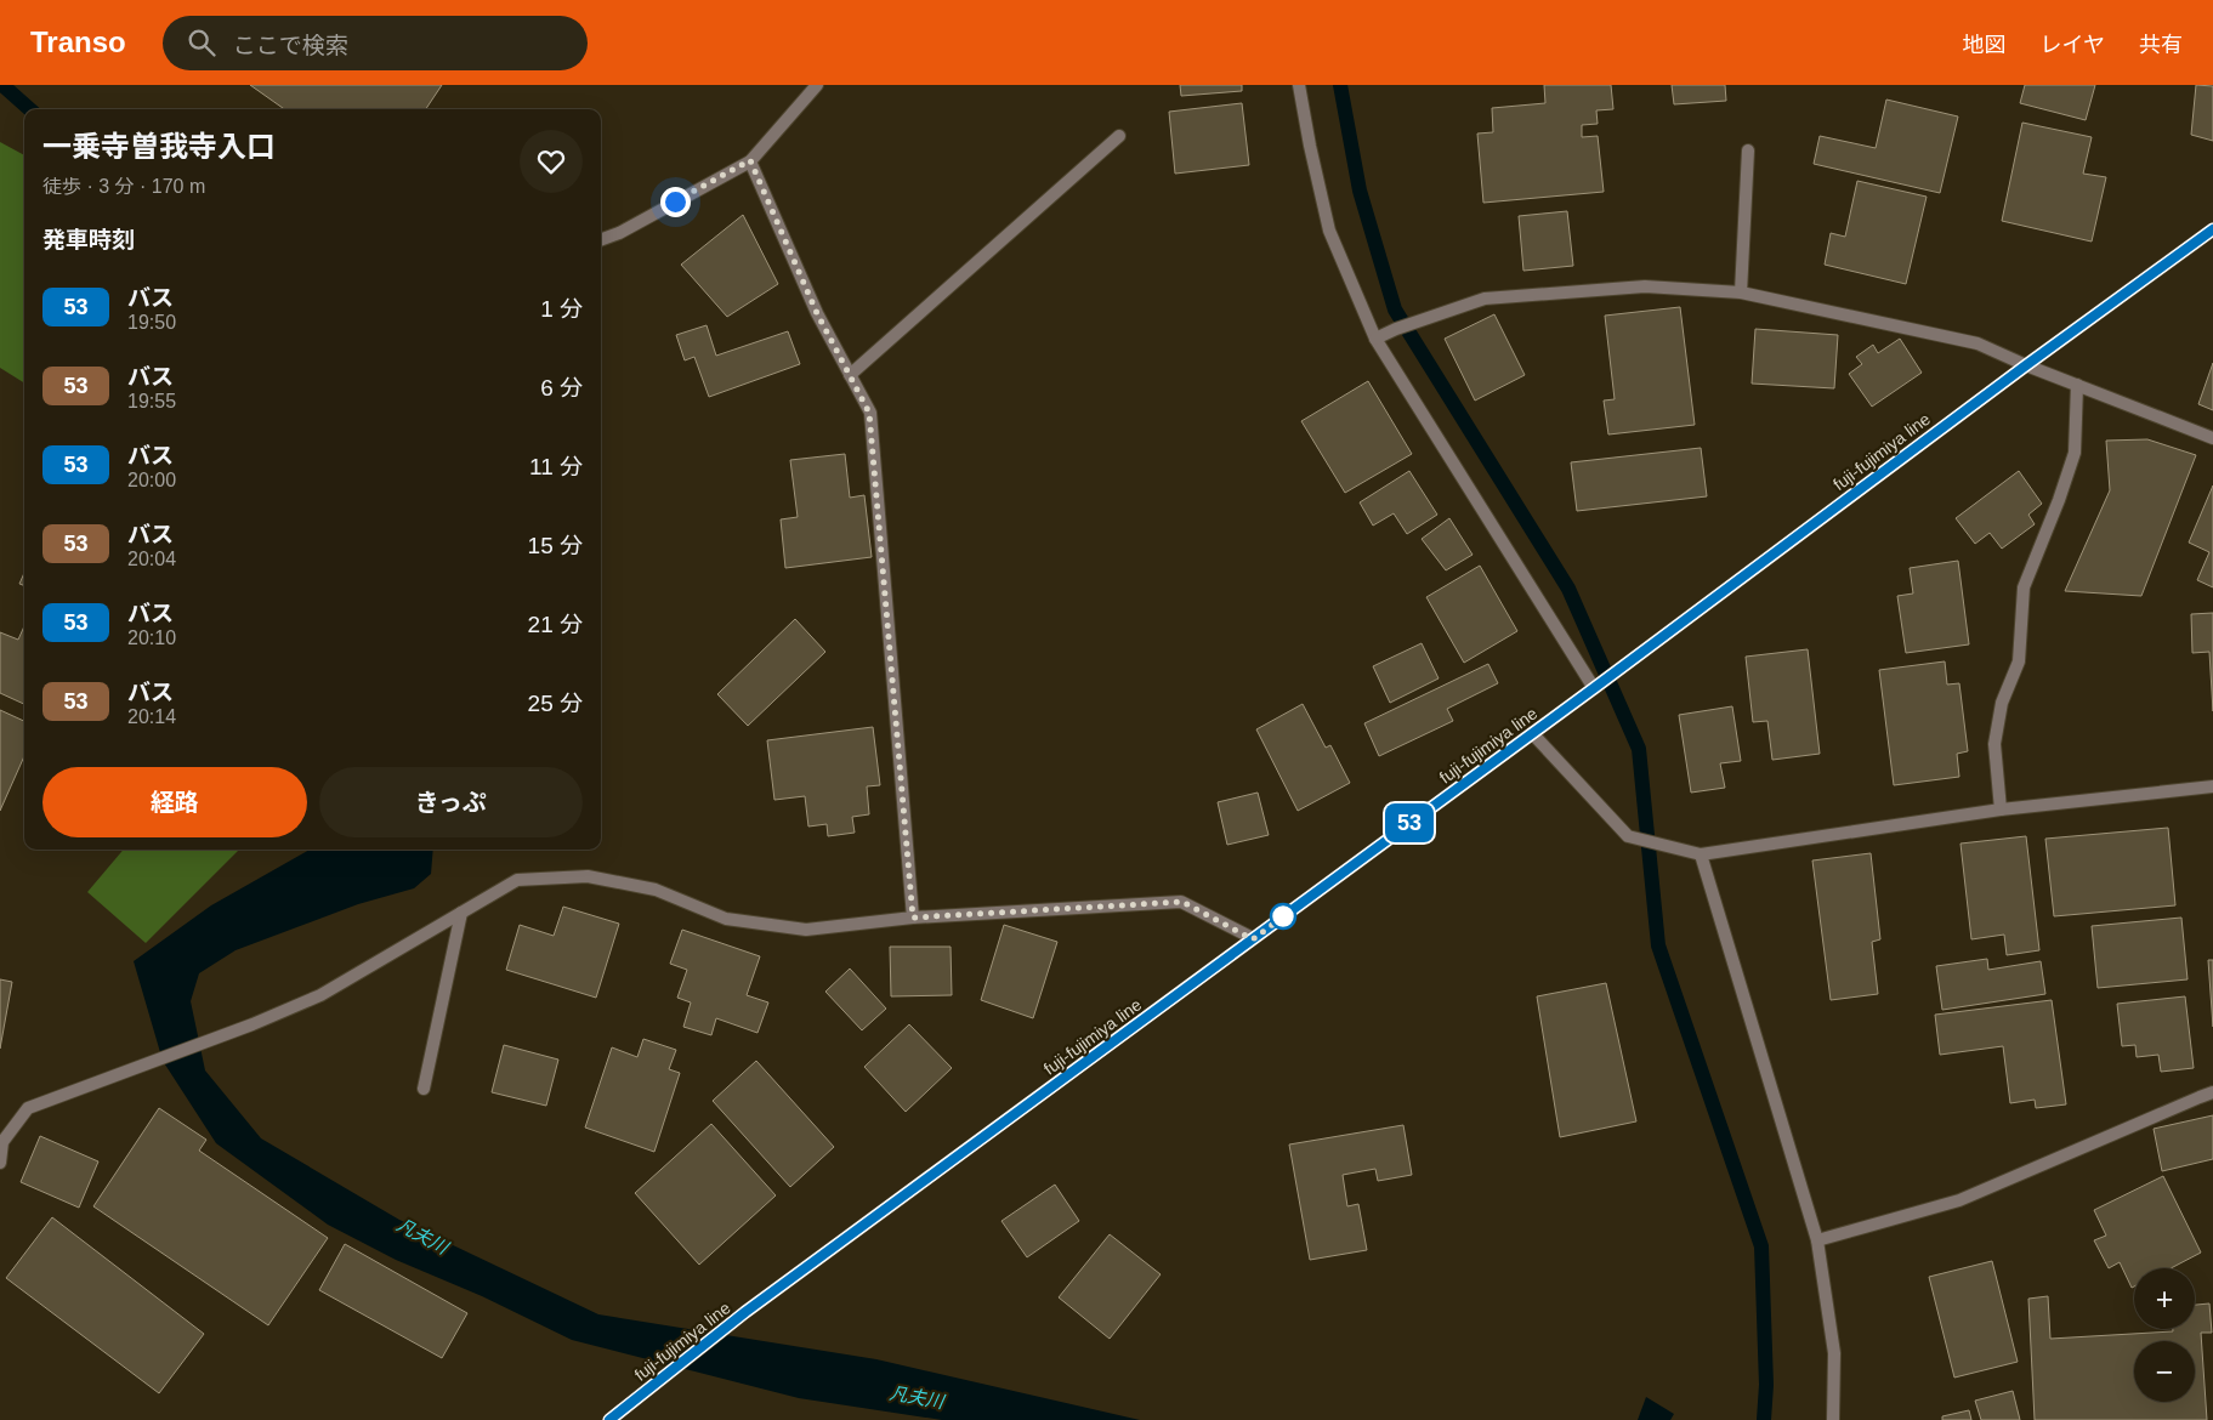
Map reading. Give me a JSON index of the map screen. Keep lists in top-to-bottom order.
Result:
{
  "streets": {
    "main road": ["fuji-fujimiya line"]
  },
  "water": ["凡夫川"],
  "lines": ["bus line 53"],
  "page": {
    "header": "Transo",
    "search": "ここで検索",
    "nav": ["地図", "レイヤ", "共有"],
    "on_map": "53",
    "heading": [
      ["一乗寺曽我寺入口", "徒歩 · 3 分 · 170 m"],
      "発車時刻"
    ],
    "list": [
      {
        "mark": "53",
        "name": "バス",
        "note": "19:50",
        "value": "1 分"
      },
      {
        "mark": "53",
        "name": "バス",
        "note": "19:55",
        "value": "6 分"
      },
      {
        "mark": "53",
        "name": "バス",
        "note": "20:00",
        "value": "11 分"
      },
      {
        "mark": "53",
        "name": "バス",
        "note": "20:04",
        "value": "15 分"
      },
      {
        "mark": "53",
        "name": "バス",
        "note": "20:10",
        "value": "21 分"
      },
      {
        "mark": "53",
        "name": "バス",
        "note": "20:14",
        "value": "25 分"
      }
    ],
    "buttons": ["経路", "きっぷ"],
    "map_buttons": ["+", "−"]
  }
}
